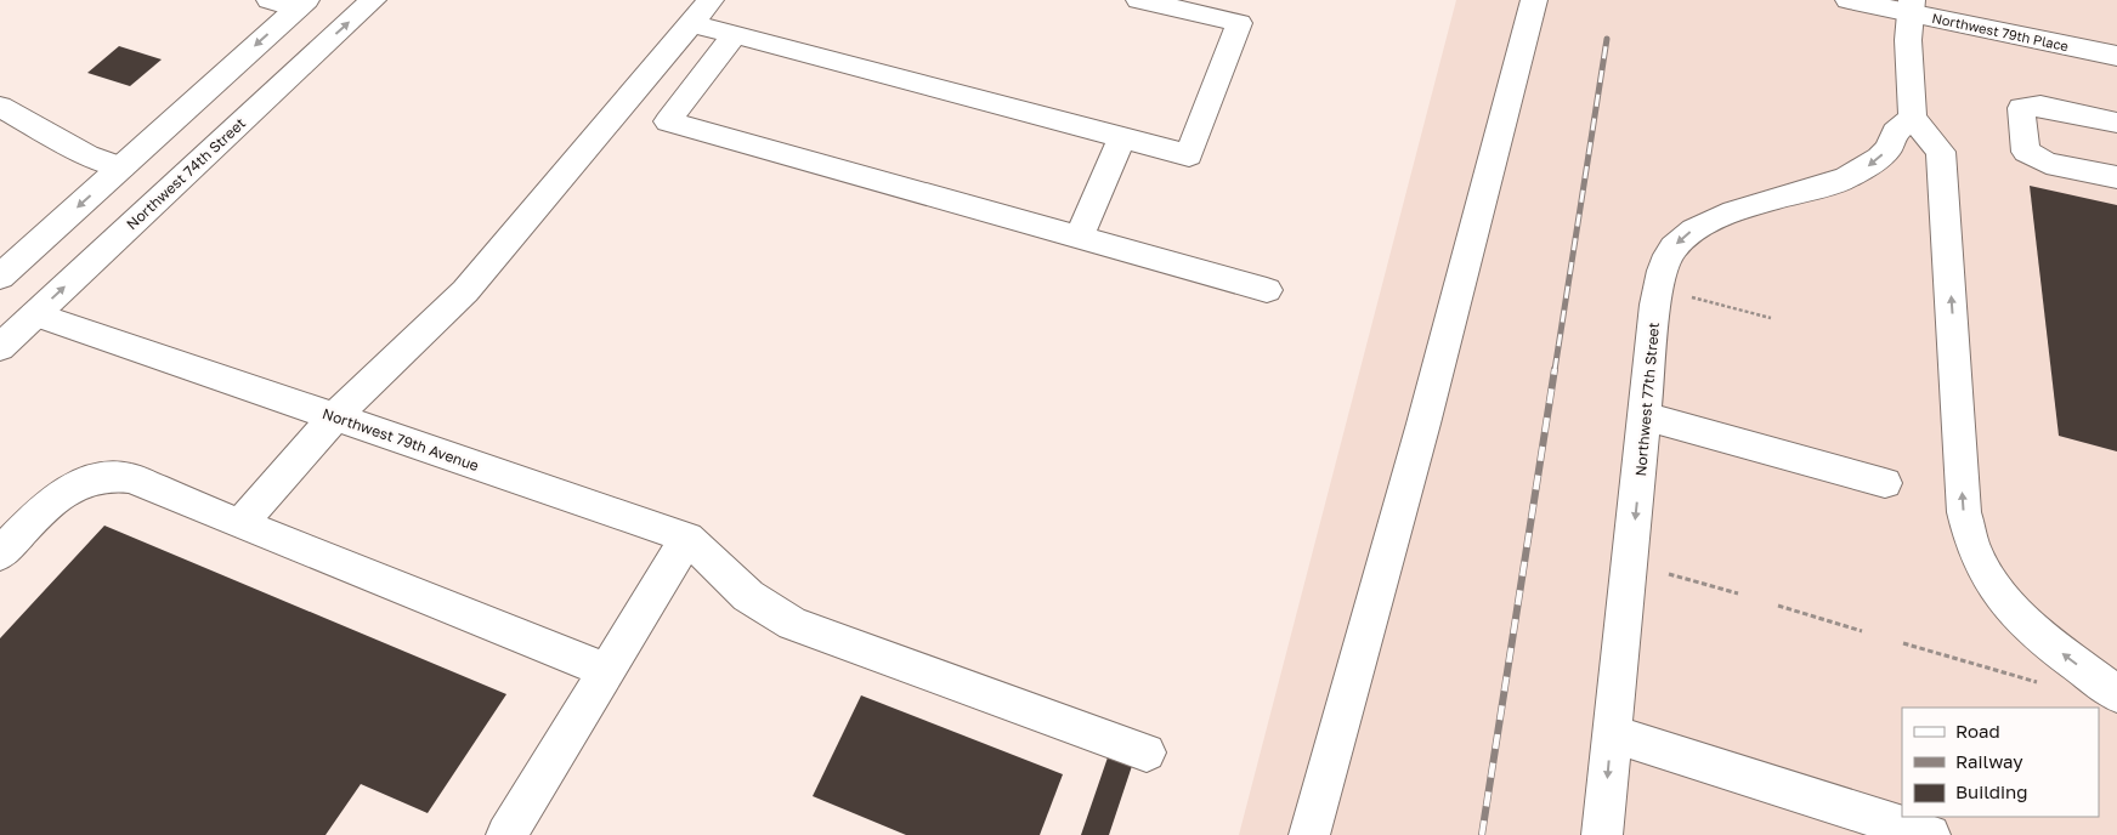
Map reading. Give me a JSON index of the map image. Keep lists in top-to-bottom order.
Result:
{
  "streets": {
    "street": [
      "Northwest 79th Place",
      "Northwest 74th Street",
      "Northwest 77th Street",
      "Northwest 79th Avenue"
    ]
  },
  "crossings": [
    ["Northwest 74th Street", "Northwest 79th Avenue"]
  ],
  "legend": ["Road", "Railway", "Building"]
}
